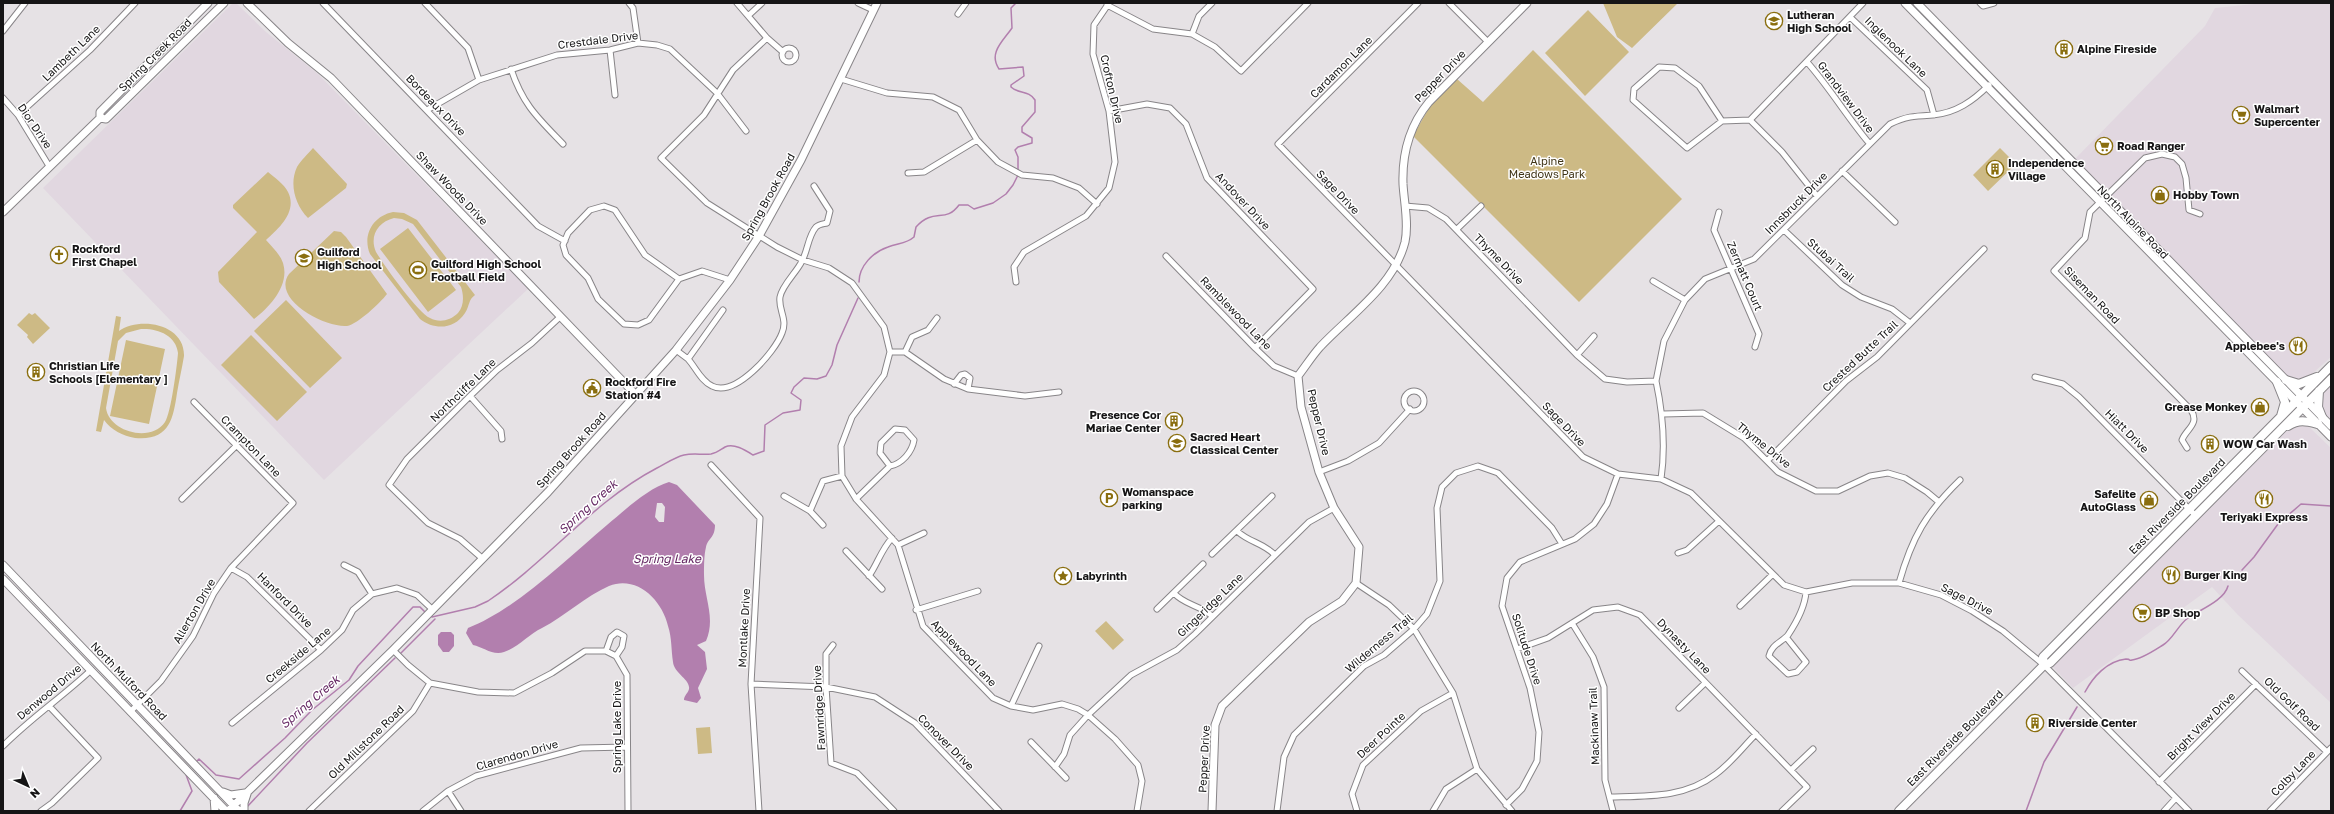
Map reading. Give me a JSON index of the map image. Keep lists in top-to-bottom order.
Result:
{
  "streets": {
    "main road": ["East Riverside Boulevard"],
    "street": [
      "Crestdale Drive",
      "Inglenook Lane",
      "Lambeth Lane",
      "Spring Creek Road",
      "Cardamon Lane",
      "Pepper Drive",
      "Crofton Drive",
      "Grandview Drive",
      "Bordeaux Drive",
      "Dior Drive",
      "Shaw Woods Drive",
      "Sage Drive",
      "Spring Brook Road",
      "Andover Drive",
      "Innsbruck Drive",
      "North Alpine Road",
      "Thyme Drive",
      "Stubai Trail",
      "Zermatt Court",
      "Siseman Road",
      "Ramblewood Lane",
      "Crested Butte Trail",
      "Northcliffe Lane",
      "Hiatt Drive",
      "Crampton Lane",
      "Hanford Drive",
      "Gingeridge Lane",
      "Allerton Drive",
      "Montlake Drive",
      "Wilderness Trail",
      "Dynasty Lane",
      "Solitude Drive",
      "Applewood Lane",
      "Creekside Lane",
      "North Mulford Road",
      "Denwood Drive",
      "Old Golf Road",
      "Fawnridge Drive",
      "Mackinaw Trail",
      "Bright View Drive",
      "Spring Lake Drive",
      "Deer Pointe",
      "Old Millstone Road",
      "Conover Drive",
      "Clarendon Drive",
      "Colby Lane"
    ]
  },
  "crossings": [
    ["Crestdale Drive", "Bordeaux Drive"],
    ["Crestdale Drive", "Applewood Lane"],
    ["Inglenook Lane", "Innsbruck Drive"],
    ["Lambeth Lane", "Dior Drive"],
    ["Spring Creek Road", "Dior Drive"],
    ["Cardamon Lane", "Sage Drive"],
    ["Pepper Drive", "Sage Drive"],
    ["Pepper Drive", "Thyme Drive"],
    ["Pepper Drive", "Ramblewood Lane"],
    ["Pepper Drive", "Gingeridge Lane"],
    ["Crofton Drive", "Andover Drive"],
    ["Grandview Drive", "Innsbruck Drive"],
    ["Shaw Woods Drive", "Spring Brook Road"],
    ["Shaw Woods Drive", "Northcliffe Lane"],
    ["Sage Drive", "Innsbruck Drive"],
    ["Sage Drive", "East Riverside Boulevard"],
    ["Sage Drive", "Solitude Drive"],
    ["Sage Drive", "Bright View Drive"],
    ["Spring Brook Road", "Northcliffe Lane"],
    ["Spring Brook Road", "Applewood Lane"],
    ["Spring Brook Road", "Creekside Lane"],
    ["Spring Brook Road", "North Mulford Road"],
    ["Andover Drive", "Ramblewood Lane"],
    ["Innsbruck Drive", "North Alpine Road"],
    ["Innsbruck Drive", "Thyme Drive"],
    ["Innsbruck Drive", "Stubai Trail"],
    ["Innsbruck Drive", "Zermatt Court"],
    ["North Alpine Road", "Siseman Road"],
    ["North Alpine Road", "East Riverside Boulevard"],
    ["Thyme Drive", "Crested Butte Trail"],
    ["Stubai Trail", "Crested Butte Trail"],
    ["Hiatt Drive", "East Riverside Boulevard"],
    ["Crampton Lane", "Allerton Drive"],
    ["Hanford Drive", "Allerton Drive"],
    ["Hanford Drive", "Creekside Lane"],
    ["Gingeridge Lane", "Applewood Lane"],
    ["Allerton Drive", "North Mulford Road"],
    ["Montlake Drive", "Conover Drive"],
    ["Wilderness Trail", "Solitude Drive"],
    ["Dynasty Lane", "Solitude Drive"],
    ["Dynasty Lane", "Mackinaw Trail"],
    ["North Mulford Road", "Denwood Drive"],
    ["Old Golf Road", "Bright View Drive"],
    ["Old Golf Road", "Colby Lane"],
    ["Fawnridge Drive", "Conover Drive"],
    ["Spring Lake Drive", "Clarendon Drive"]
  ],
  "water": ["Spring Creek", "Spring Lake"],
  "parks": ["Alpine Meadows Park"],
  "places": {
    "school or university": ["Lutheran High School", "Guilford High School", "Sacred Heart Classical Center"],
    "building": [
      "Alpine Fireside",
      "Independence Village",
      "Christian Life Schools [Elementary ]",
      "Presence Cor Mariae Center",
      "WOW Car Wash",
      "Riverside Center"
    ],
    "supermarket": ["Walmart Supercenter", "Road Ranger", "BP Shop"],
    "shop": ["Hobby Town", "Grease Monkey", "Safelite AutoGlass"],
    "church": ["Rockford First Chapel"],
    "sports": ["Guilford High School Football Field"],
    "restaurant": ["Applebee's", "Teriyaki Express", "Burger King"],
    "public building": ["Rockford Fire Station #4"],
    "parking": ["Womanspace parking"],
    "place": ["Labyrinth"]
  },
  "north": "bottom right"
}
